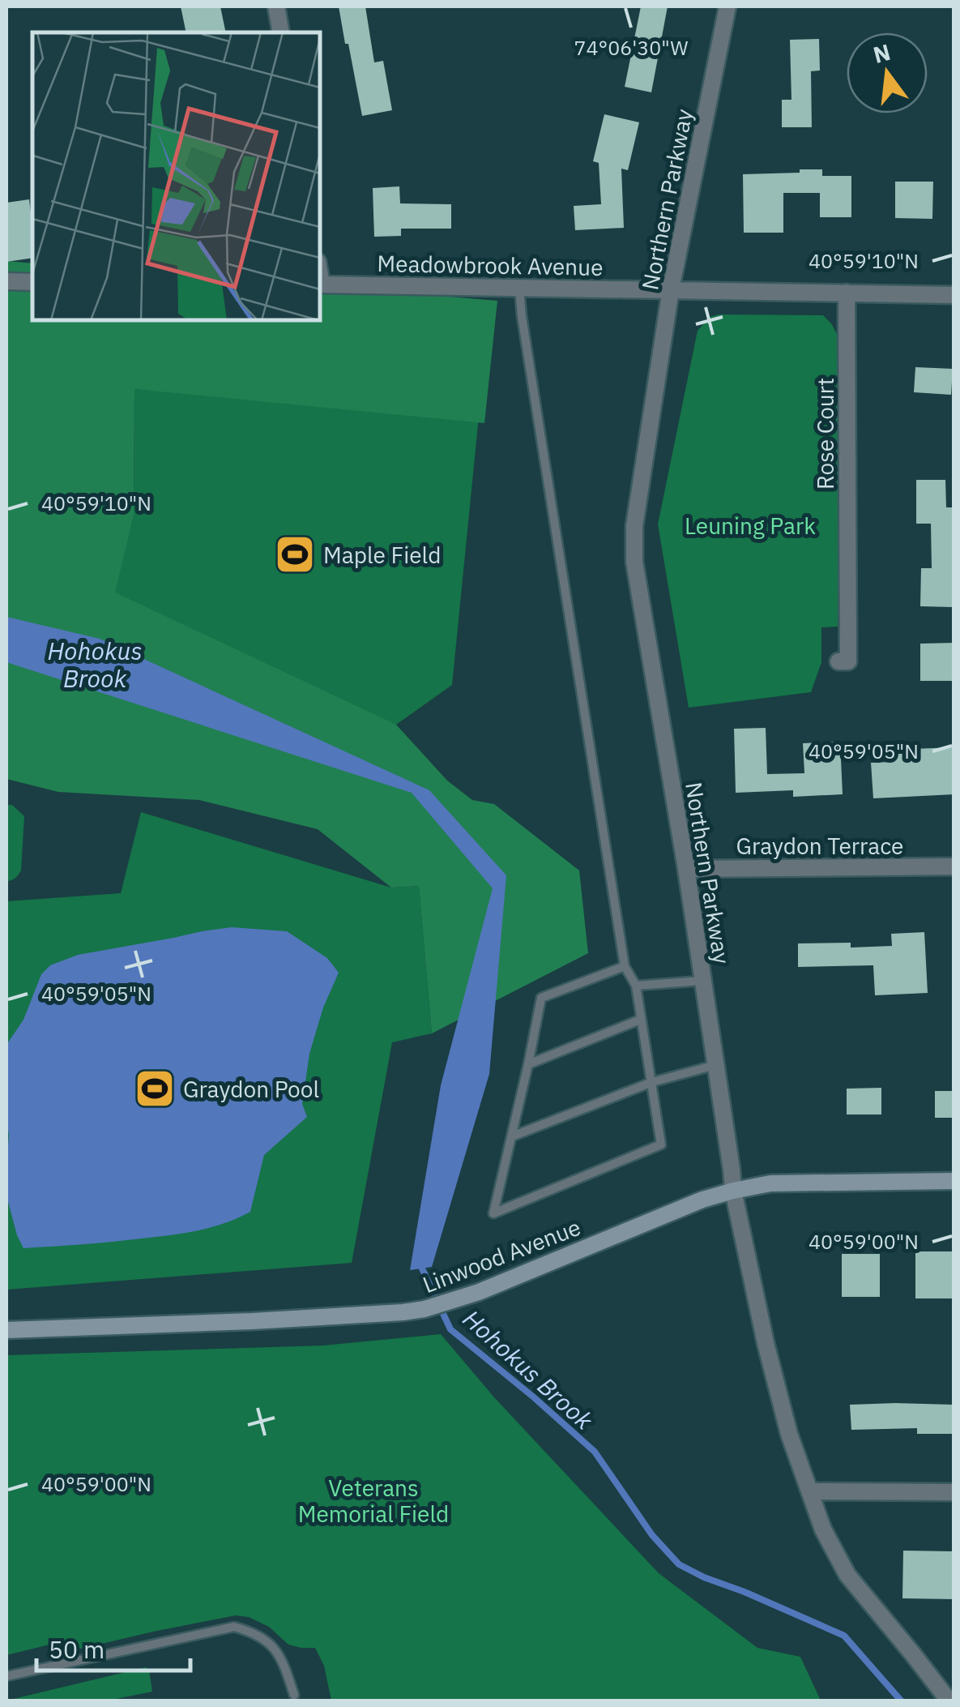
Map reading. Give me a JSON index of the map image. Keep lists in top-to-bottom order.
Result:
{
  "streets": {
    "main road": ["Linwood Avenue"],
    "street": [
      "Northern Parkway",
      "Meadowbrook Avenue",
      "Rose Court",
      "Graydon Terrace"
    ]
  },
  "crossings": [
    ["Northern Parkway", "Meadowbrook Avenue"],
    ["Northern Parkway", "Graydon Terrace"],
    ["Northern Parkway", "Linwood Avenue"],
    ["Meadowbrook Avenue", "Rose Court"]
  ],
  "water": ["Hohokus Brook"],
  "parks": ["Leuning Park", "Veterans Memorial Field"],
  "places": {
    "sports": ["Maple Field", "Graydon Pool"]
  },
  "scale_bar": "50 m",
  "north": "top",
  "coordinates": [
    "74°06'30\"W",
    "40°59'10\"N",
    "40°59'05\"N",
    "40°59'00\"N"
  ]
}
